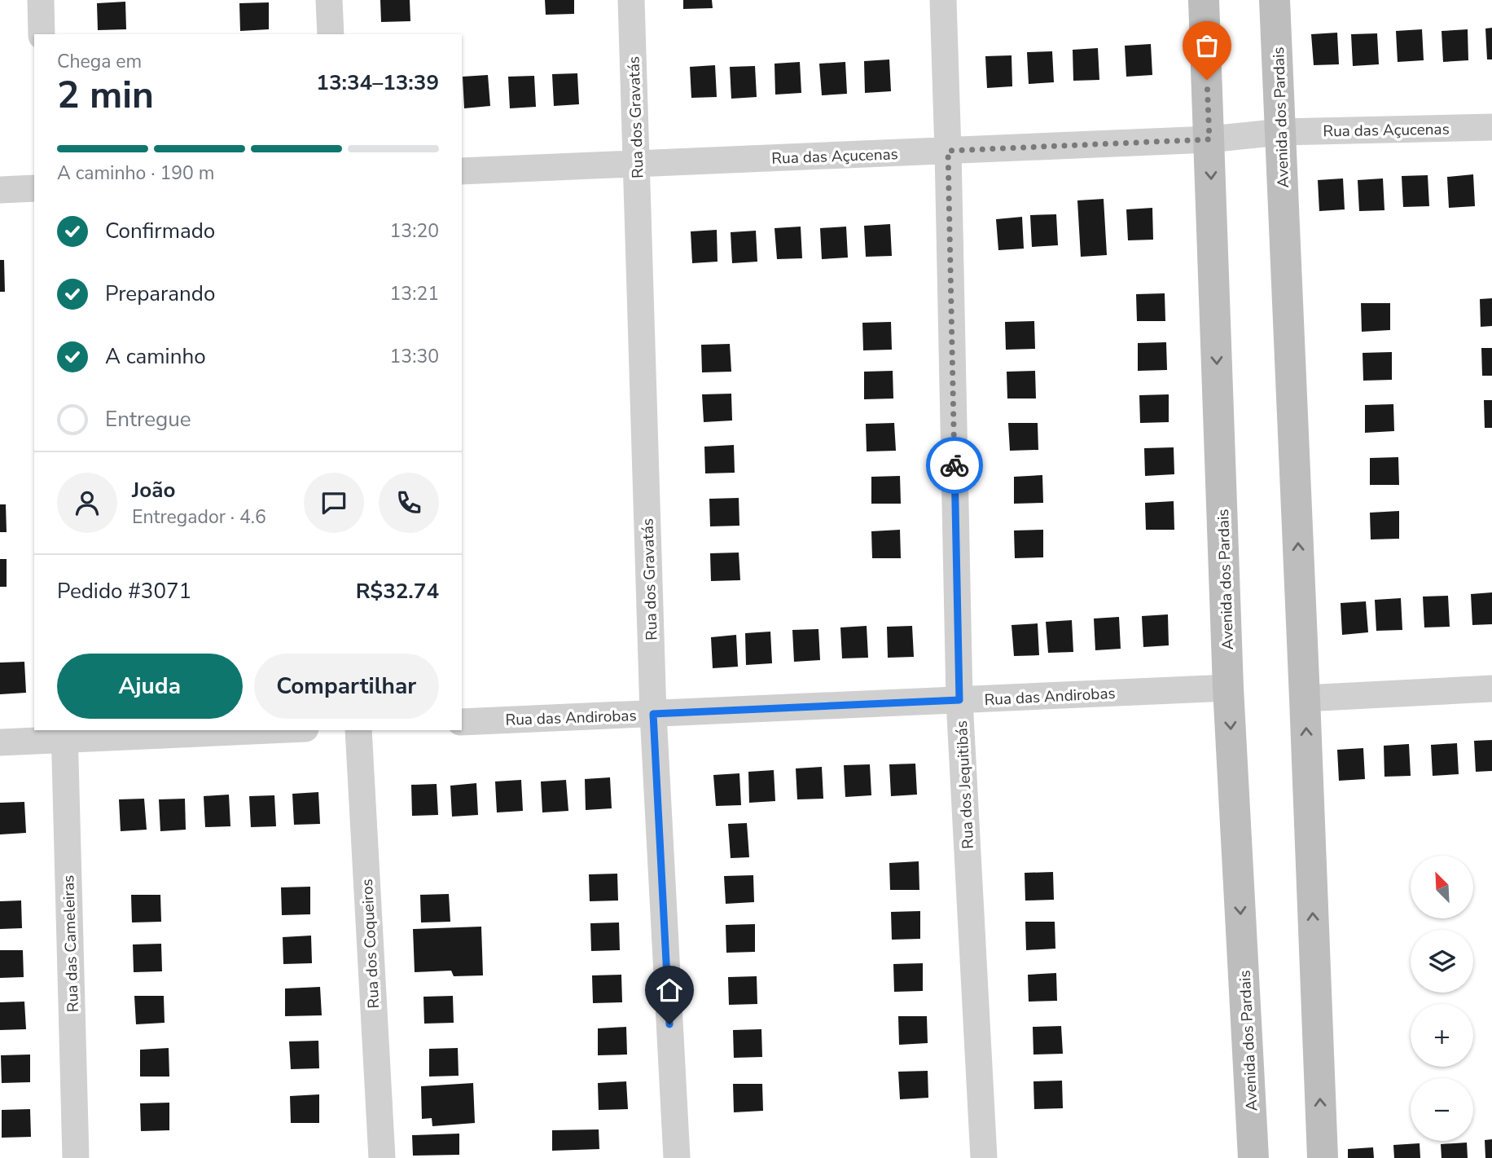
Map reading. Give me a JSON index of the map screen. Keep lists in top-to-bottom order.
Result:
{
  "streets": {
    "street": [
      "Rua dos Gravatás",
      "Avenida dos Pardais",
      "Rua das Açucenas",
      "Rua das Andirobas",
      "Rua dos Jequitibás",
      "Rua das Cameleiras",
      "Rua dos Coqueiros"
    ]
  },
  "crossings": [
    ["Rua dos Gravatás", "Rua das Açucenas"],
    ["Rua dos Gravatás", "Rua das Andirobas"],
    ["Avenida dos Pardais", "Rua das Açucenas"],
    ["Avenida dos Pardais", "Rua das Andirobas"],
    ["Rua das Açucenas", "Rua dos Jequitibás"],
    ["Rua das Andirobas", "Rua dos Jequitibás"]
  ],
  "north": "top left",
  "page": {
    "heading": ["2 min", "Chega em", "13:34–13:39"],
    "panel": [
      "João",
      "Entregador · 4.6",
      "Pedido #3071",
      "R$32.74"
    ],
    "bar": "A caminho · 190 m",
    "list": [
      ["Confirmado", "13:20"],
      ["Preparando", "13:21"],
      ["A caminho", "13:30"],
      "Entregue"
    ],
    "buttons": ["Ajuda", "Compartilhar"],
    "map_buttons": ["+", "−"]
  }
}
